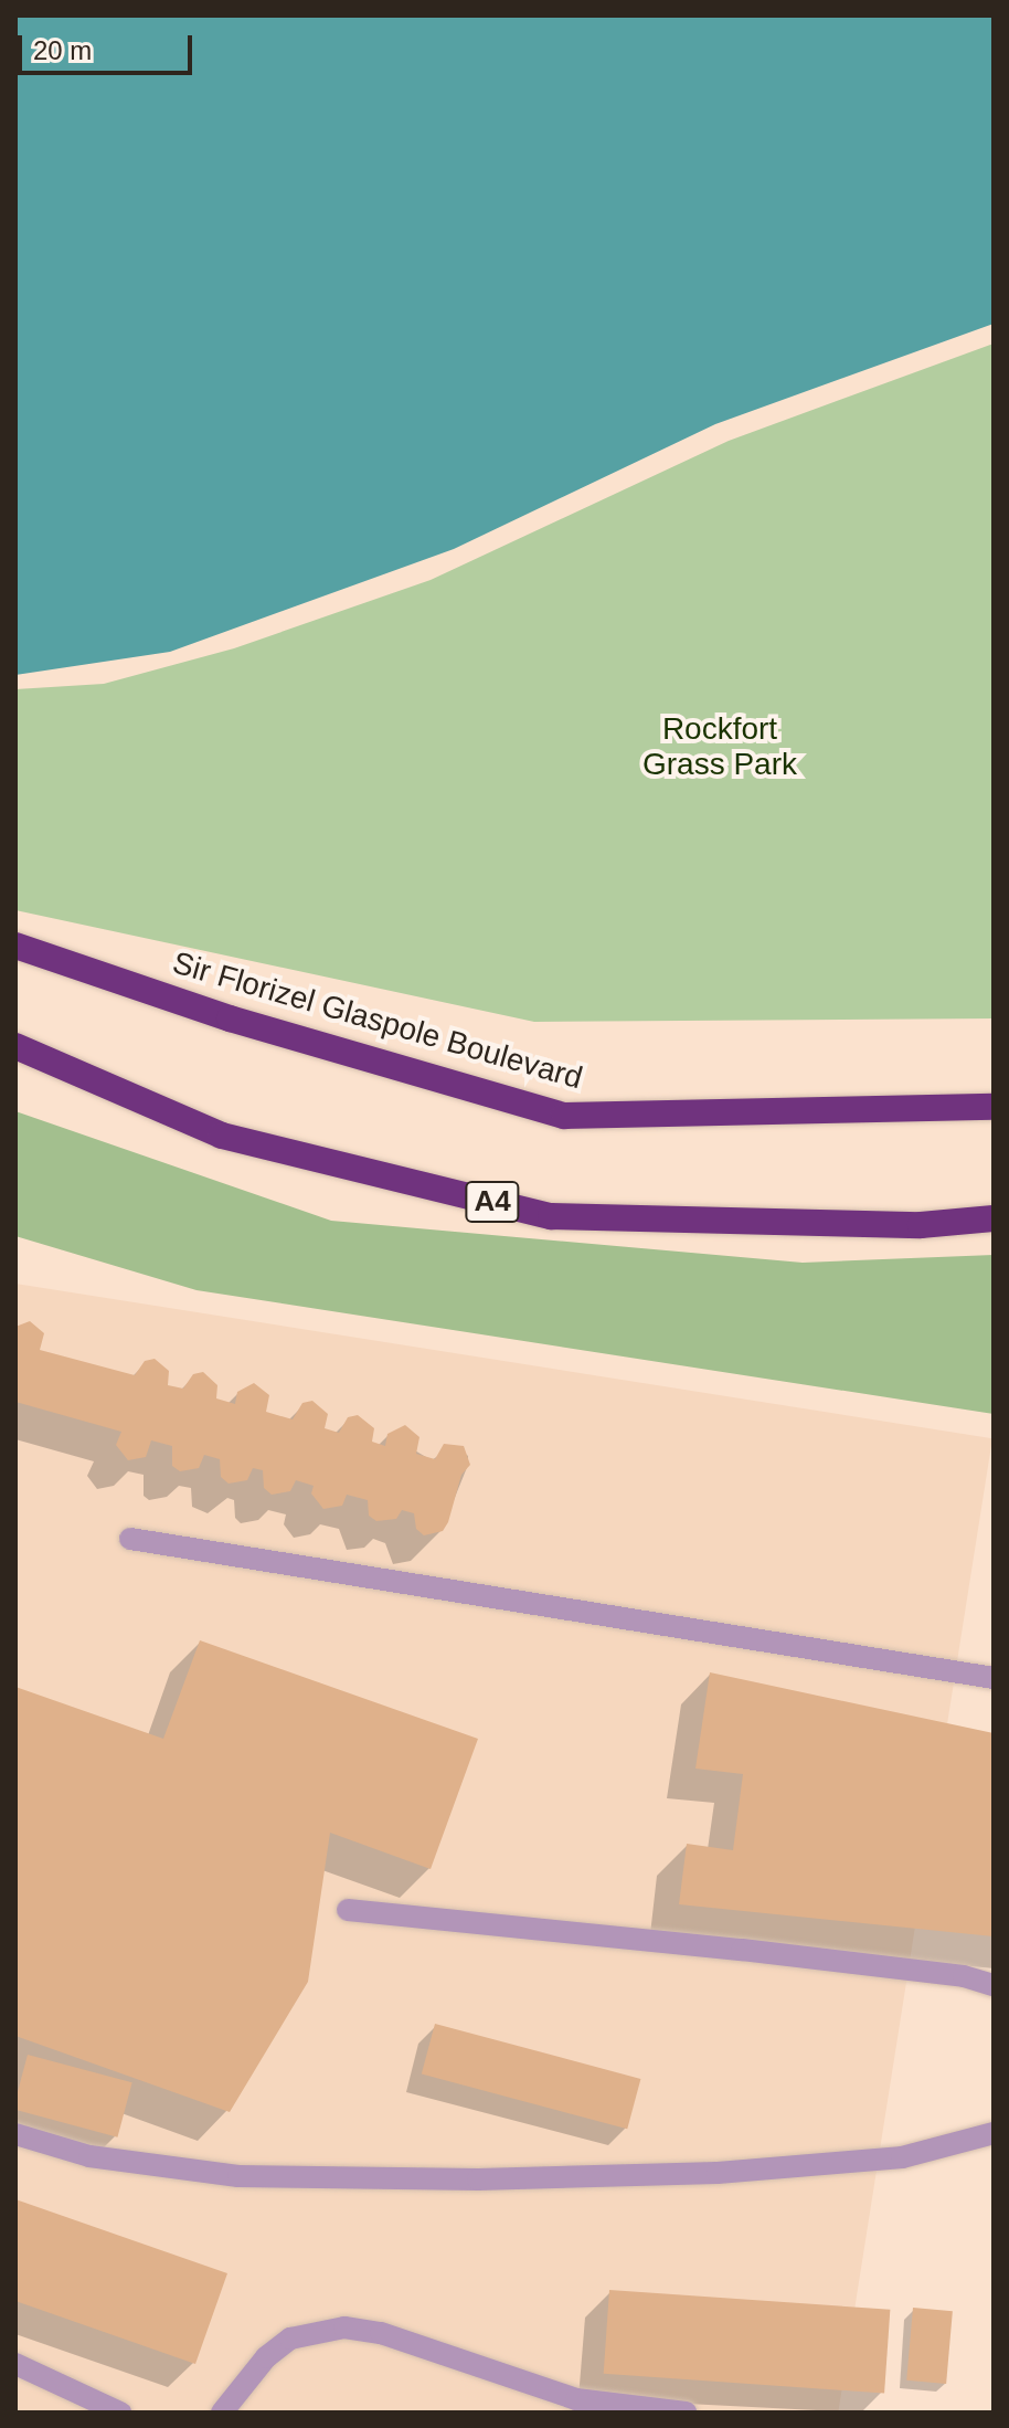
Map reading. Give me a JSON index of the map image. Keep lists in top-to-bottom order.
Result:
{
  "streets": {
    "highway": ["Sir Florizel Glaspole Boulevard", "A4"]
  },
  "parks": ["Rockfort Grass Park"],
  "scale_bar": "20 m"
}
